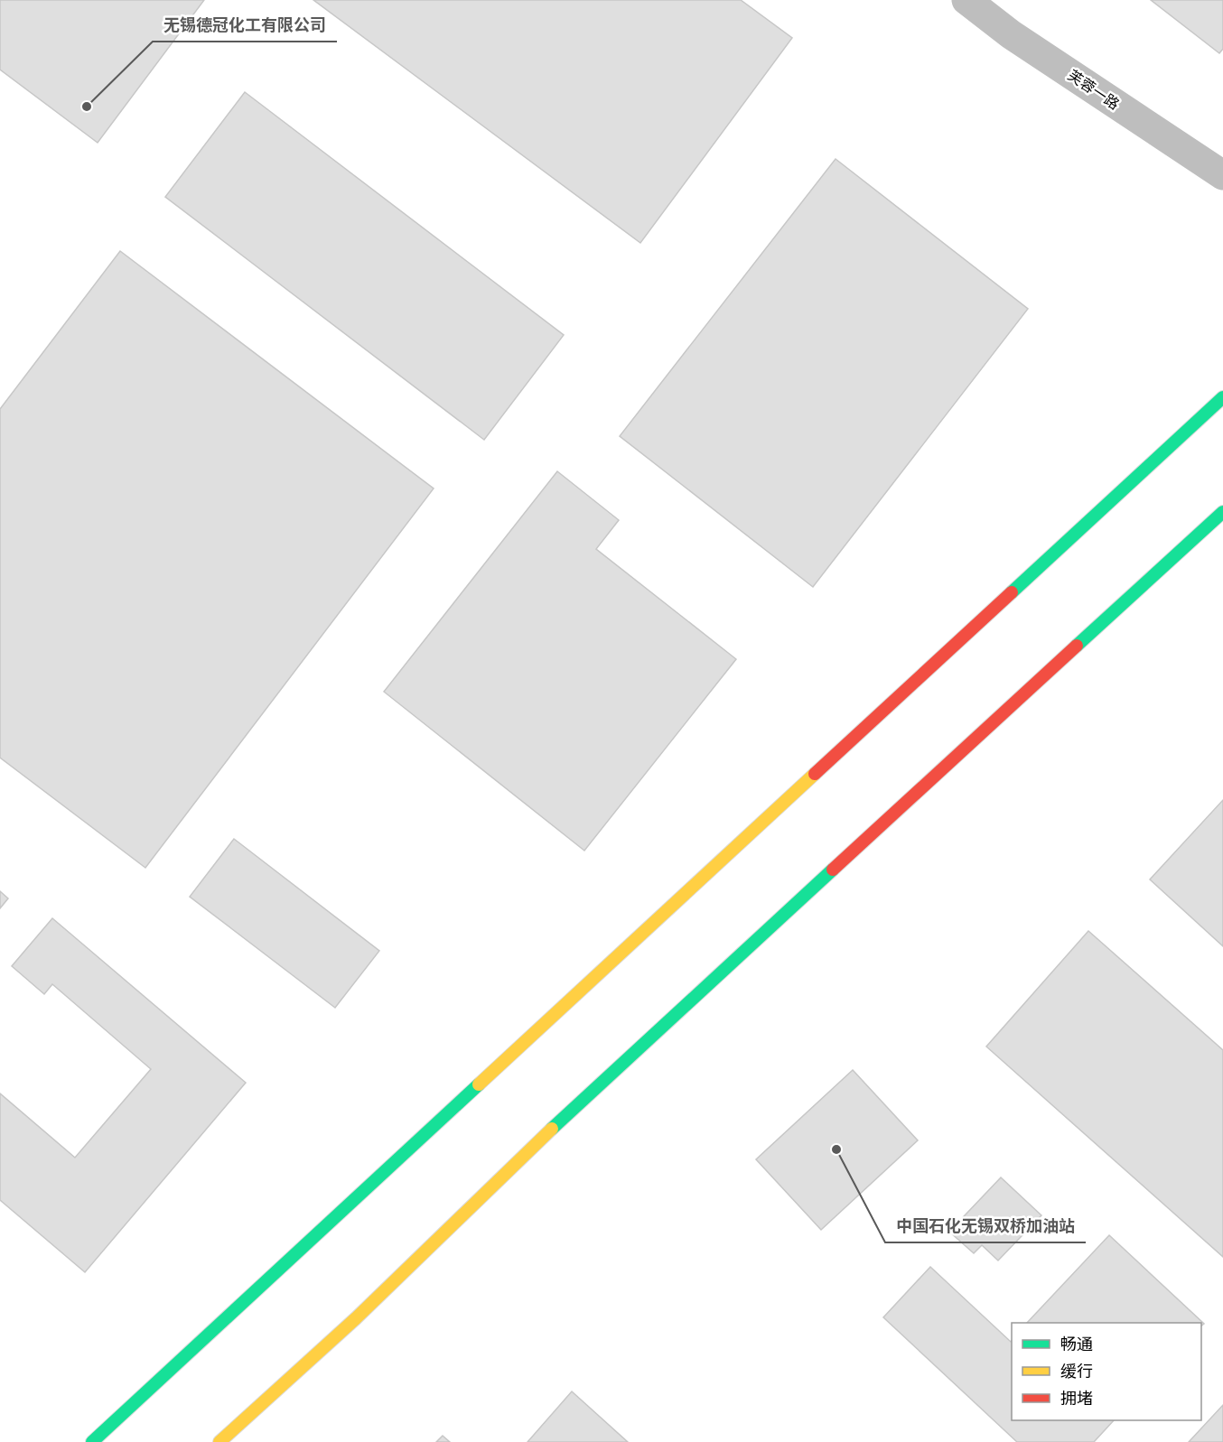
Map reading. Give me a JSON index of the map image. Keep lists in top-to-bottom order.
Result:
{
  "streets": {
    "street": ["芙蓉一路"]
  },
  "places": ["无锡德冠化工有限公司", "中国石化无锡双桥加油站"],
  "legend": ["畅通", "缓行", "拥堵"]
}
